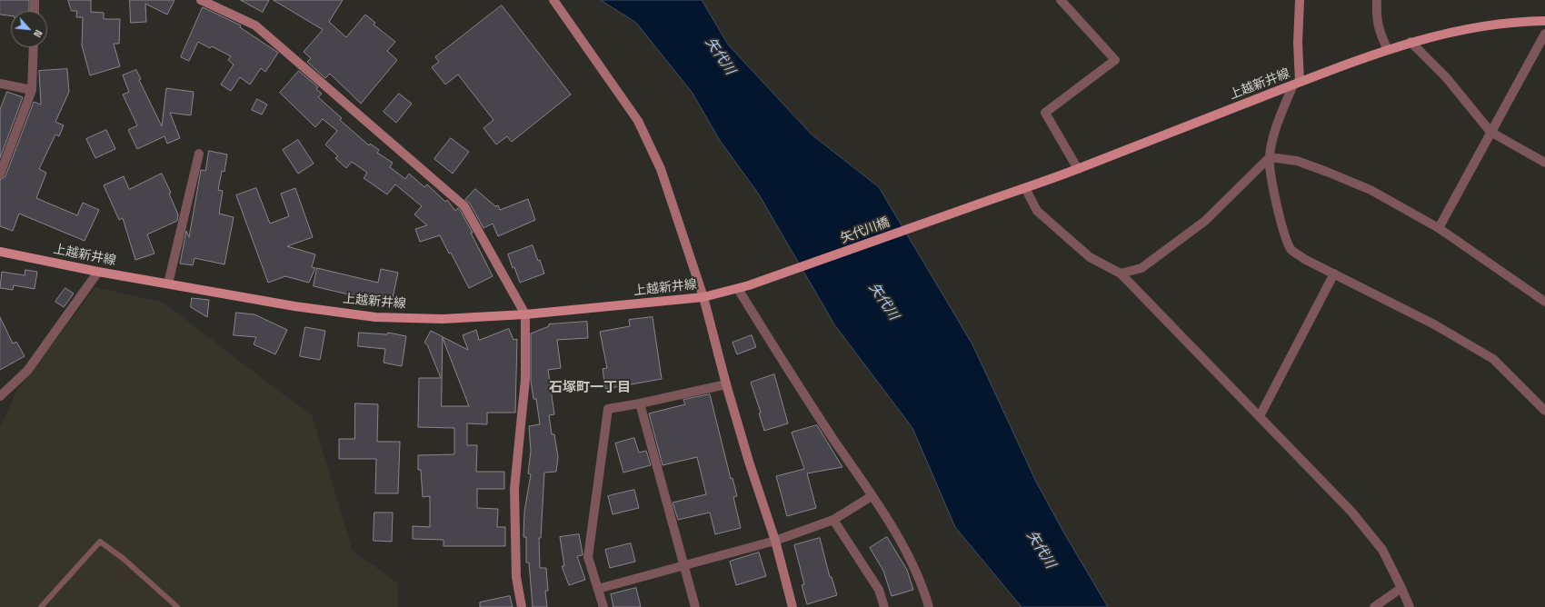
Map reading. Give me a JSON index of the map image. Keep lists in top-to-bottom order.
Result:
{
  "streets": {
    "main road": ["上越新井線", "矢代川橋"]
  },
  "crossings": [
    ["上越新井線", "矢代川橋"]
  ],
  "districts": ["石塚町一丁目"],
  "water": ["矢代川"],
  "north": "bottom right"
}
